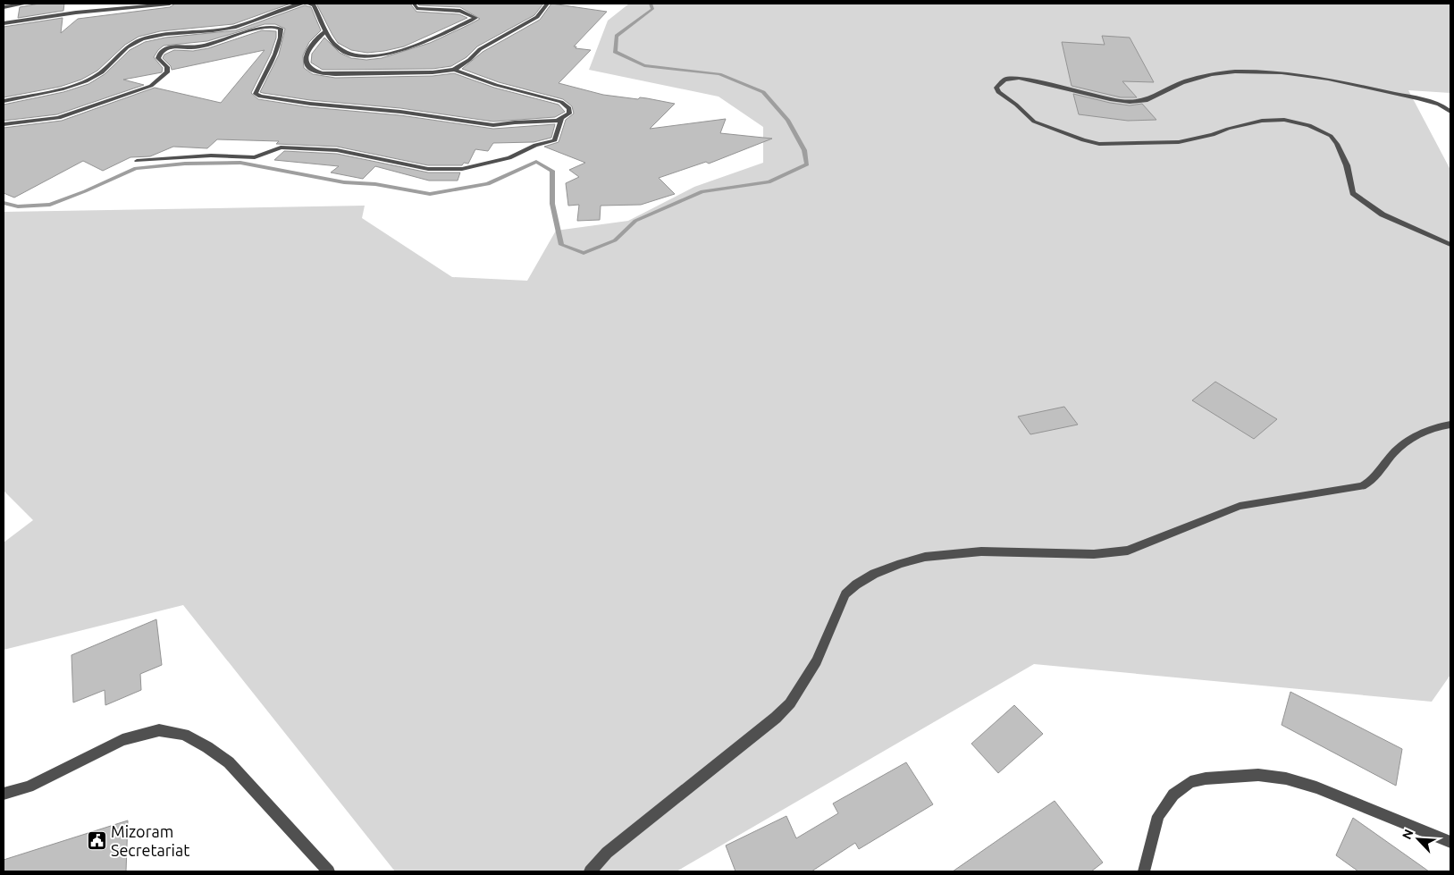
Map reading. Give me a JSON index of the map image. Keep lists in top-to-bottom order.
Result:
{
  "places": {
    "public building": ["Mizoram Secretariat"]
  },
  "north": "top left"
}
